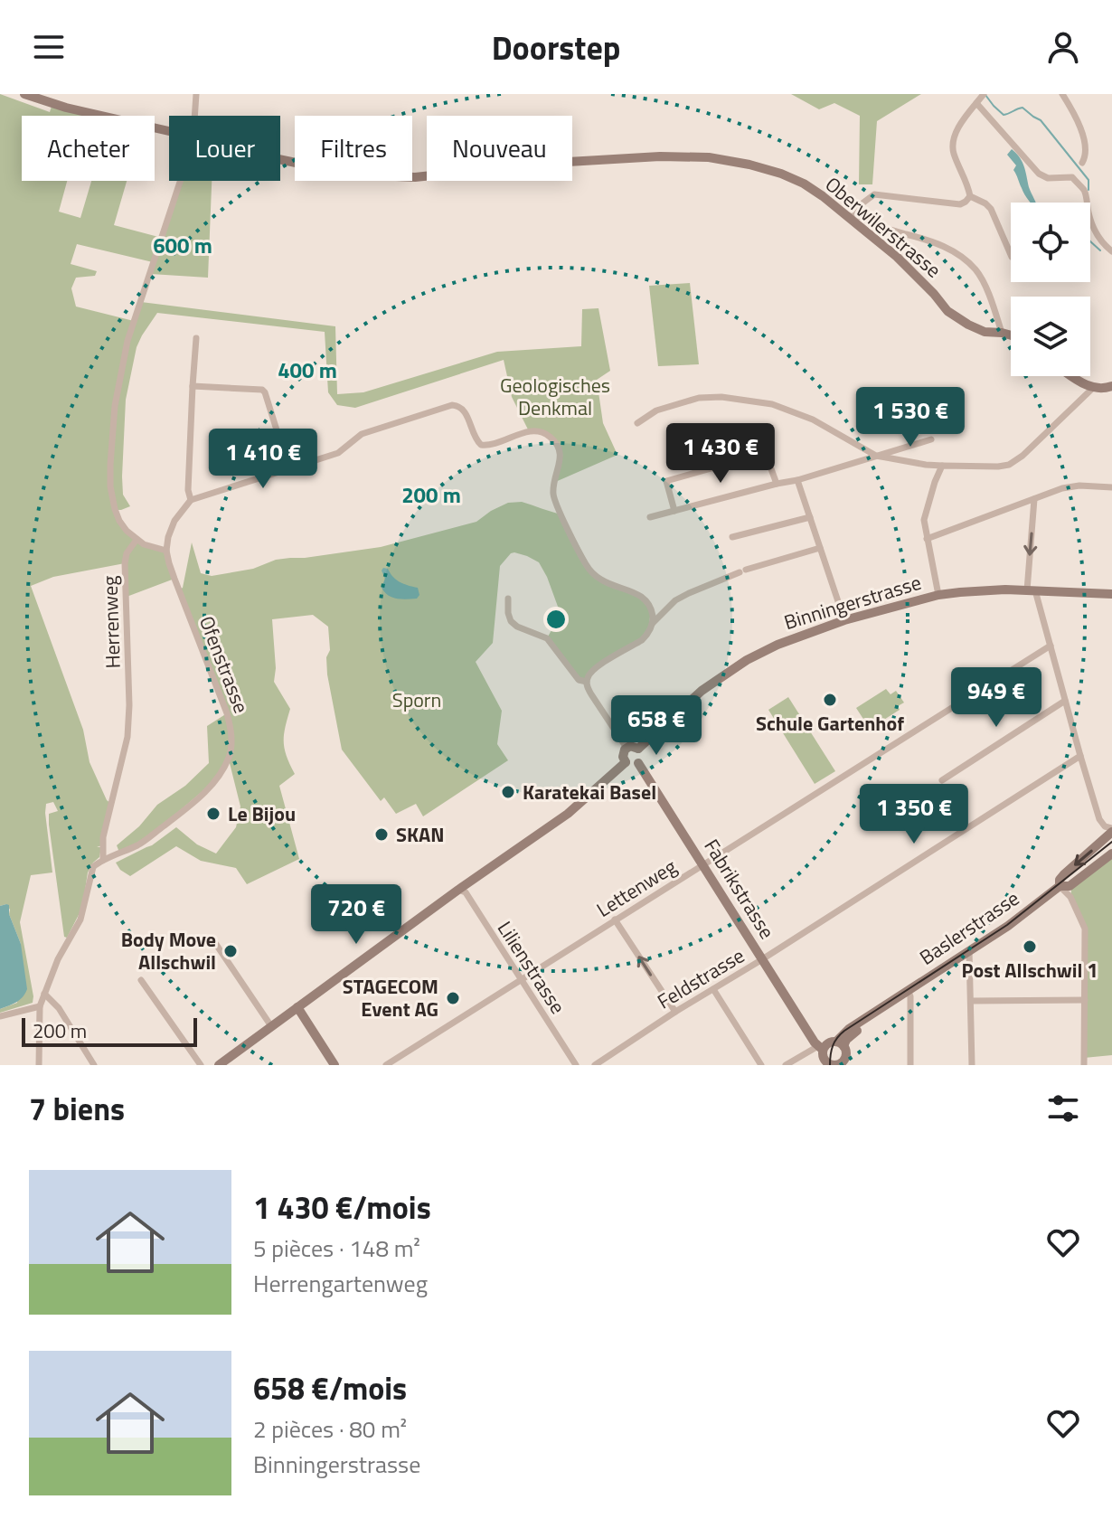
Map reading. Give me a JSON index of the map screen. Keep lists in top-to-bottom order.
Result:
{
  "streets": {
    "street": [
      "Oberwilerstrasse",
      "Binningerstrasse",
      "Herrenweg",
      "Ofenstrasse",
      "Lettenweg",
      "Fabrikstrasse",
      "Baslerstrasse",
      "Lilienstrasse",
      "Feldstrasse"
    ]
  },
  "crossings": [
    ["Binningerstrasse", "Fabrikstrasse"],
    ["Herrenweg", "Ofenstrasse"],
    ["Lettenweg", "Fabrikstrasse"],
    ["Lettenweg", "Lilienstrasse"],
    ["Fabrikstrasse", "Baslerstrasse"],
    ["Fabrikstrasse", "Feldstrasse"]
  ],
  "parks": ["Geologisches Denkmal", "Sporn"],
  "places": [
    "Schule Gartenhof",
    "Karatekai Basel",
    "Le Bijou",
    "SKAN",
    "Post Allschwil 1",
    "Body Move Allschwil",
    "STAGECOM Event AG"
  ],
  "scale_bar": "200 m",
  "page": {
    "header": "Doorstep",
    "chip": [
      "Acheter",
      "Louer",
      "Filtres",
      "Nouveau"
    ],
    "price": [
      "1 530 €",
      "1 430 €",
      "1 410 €",
      "949 €",
      "658 €",
      "1 350 €",
      "720 €"
    ],
    "scale": "200 m",
    "heading": "7 biens",
    "list": [
      {
        "name": "1 430 €/mois",
        "note": "5 pièces · 148 m² · Herrengartenweg"
      },
      {
        "name": "658 €/mois",
        "note": "2 pièces · 80 m² · Binningerstrasse"
      }
    ]
  },
  "rings": ["600 m", "400 m", "200 m"]
}
